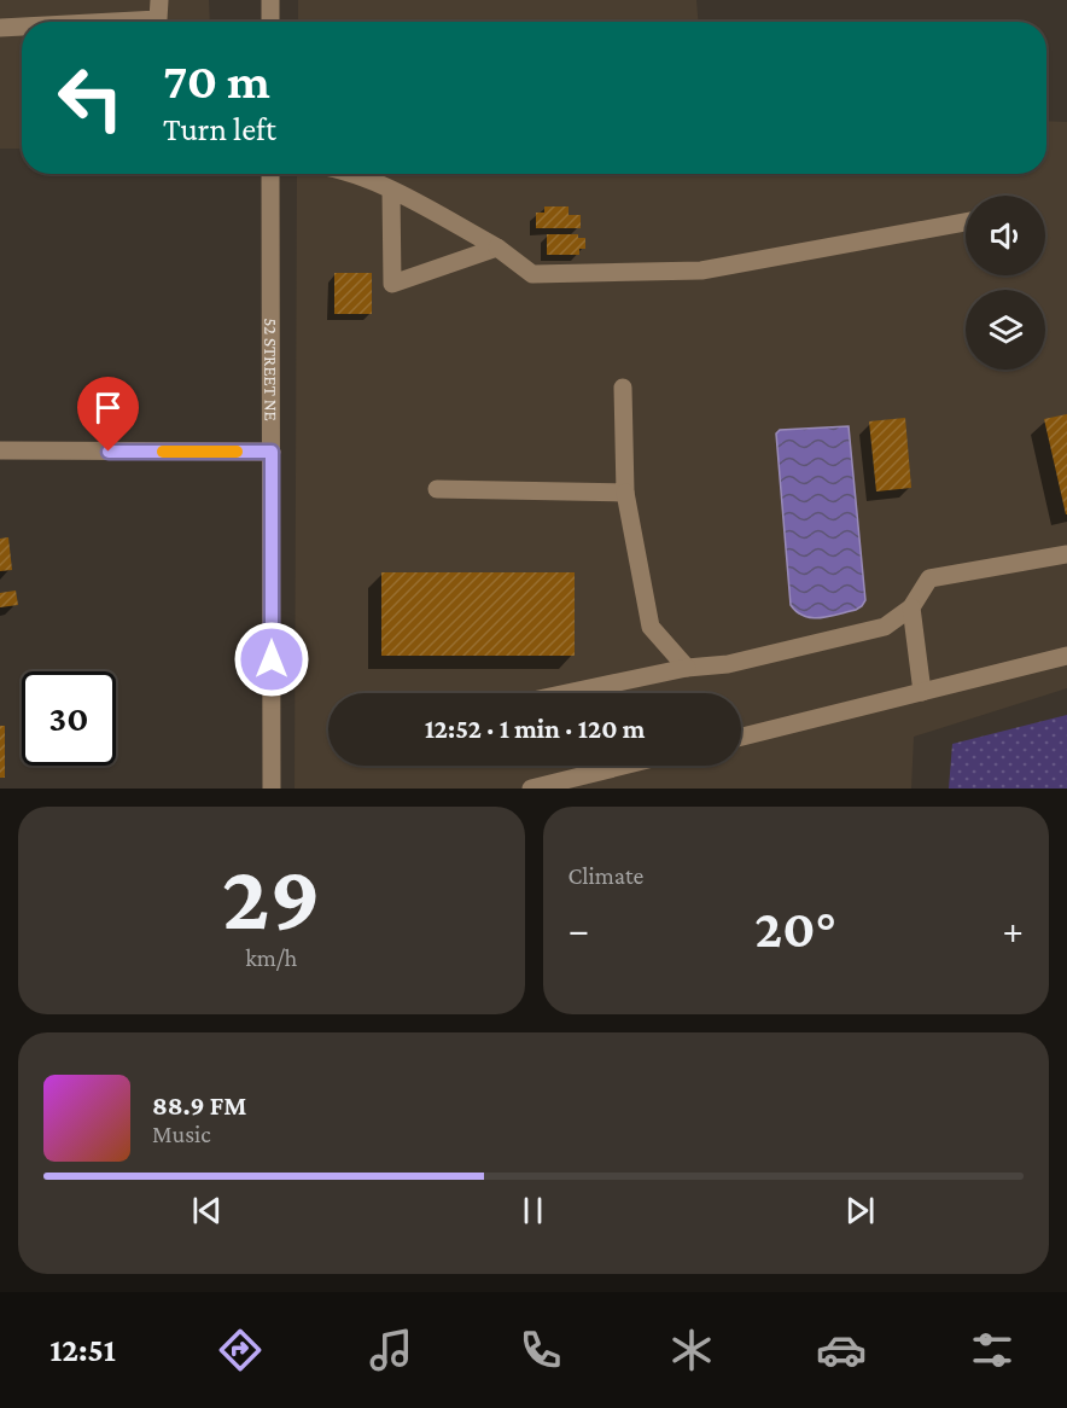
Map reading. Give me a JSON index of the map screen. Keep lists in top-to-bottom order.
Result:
{
  "streets": {
    "street": ["52 STREET NE"]
  },
  "page": {
    "turn": ["70 m", "Turn left"],
    "limit": "30",
    "trip": "12:52 · 1 min · 120 m",
    "tile": [
      ["29", "km/h"],
      "Climate"
    ],
    "heat": ["−", "20°", "+"],
    "song": ["88.9 FM", "Music"],
    "tabs": "12:51"
  }
}
